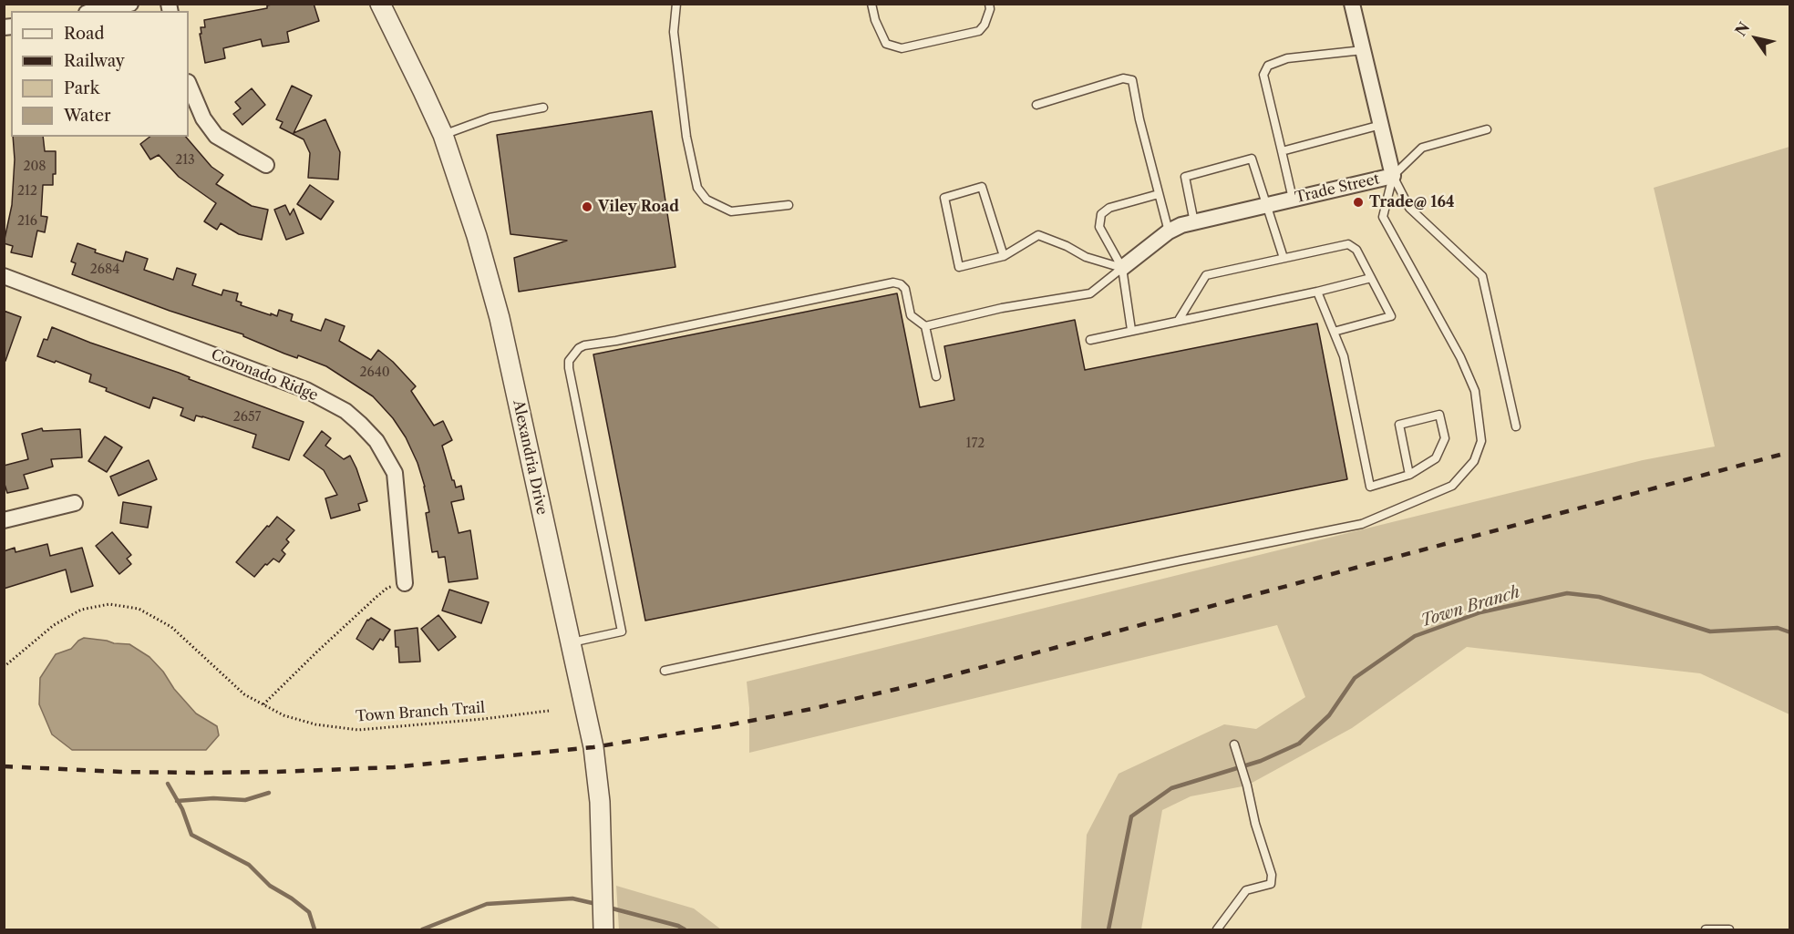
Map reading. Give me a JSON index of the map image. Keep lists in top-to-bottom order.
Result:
{
  "streets": {
    "street": ["Trade Street", "Coronado Ridge", "Alexandria Drive"],
    "path": ["Town Branch Trail"]
  },
  "water": ["Town Branch"],
  "places": ["Trade@ 164", "Viley Road"],
  "house_numbers": [
    "213",
    "208",
    "212",
    "216",
    "2684",
    "2640",
    "2657",
    "172"
  ],
  "legend": [
    "Road",
    "Railway",
    "Park",
    "Water"
  ],
  "north": "top left"
}
